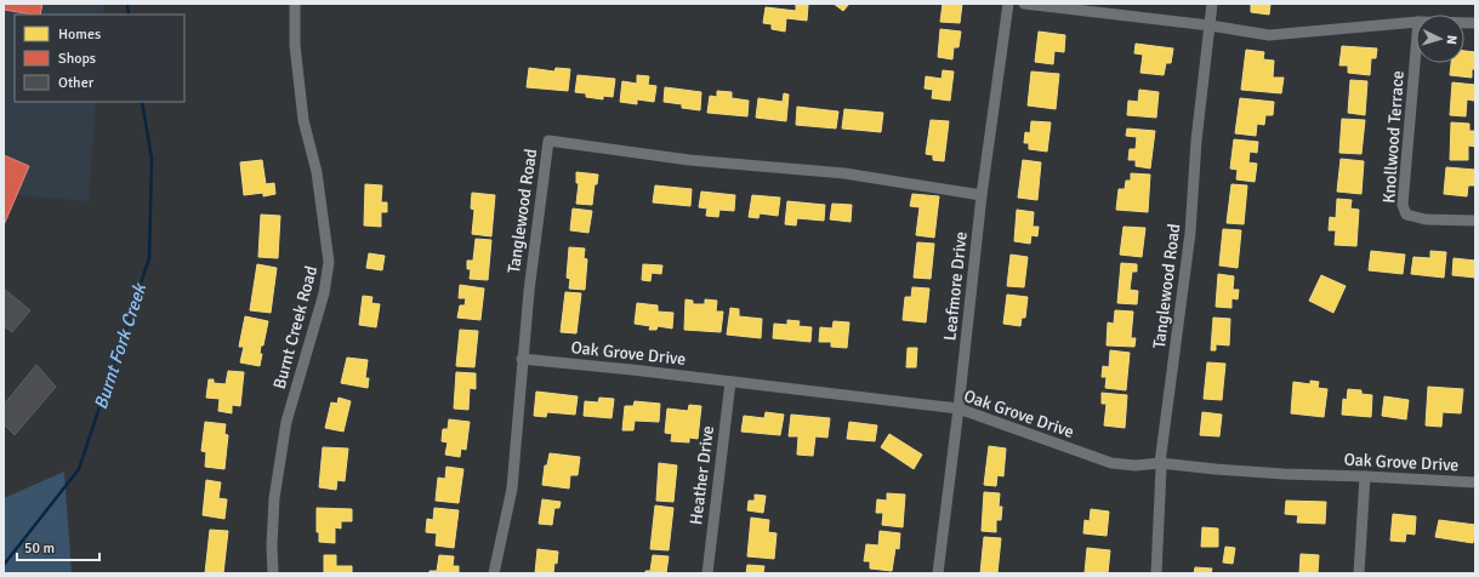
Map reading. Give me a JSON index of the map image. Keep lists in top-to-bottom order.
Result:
{
  "streets": {
    "street": [
      "Knollwood Terrace",
      "Tanglewood Road",
      "Leafmore Drive",
      "Burnt Creek Road",
      "Oak Grove Drive",
      "Heather Drive"
    ]
  },
  "crossings": [
    ["Tanglewood Road", "Leafmore Drive"],
    ["Tanglewood Road", "Oak Grove Drive"],
    ["Leafmore Drive", "Oak Grove Drive"],
    ["Oak Grove Drive", "Heather Drive"]
  ],
  "water": ["Burnt Fork Creek"],
  "legend": ["Homes", "Shops", "Other"],
  "scale_bar": "50 m",
  "north": "right"
}
